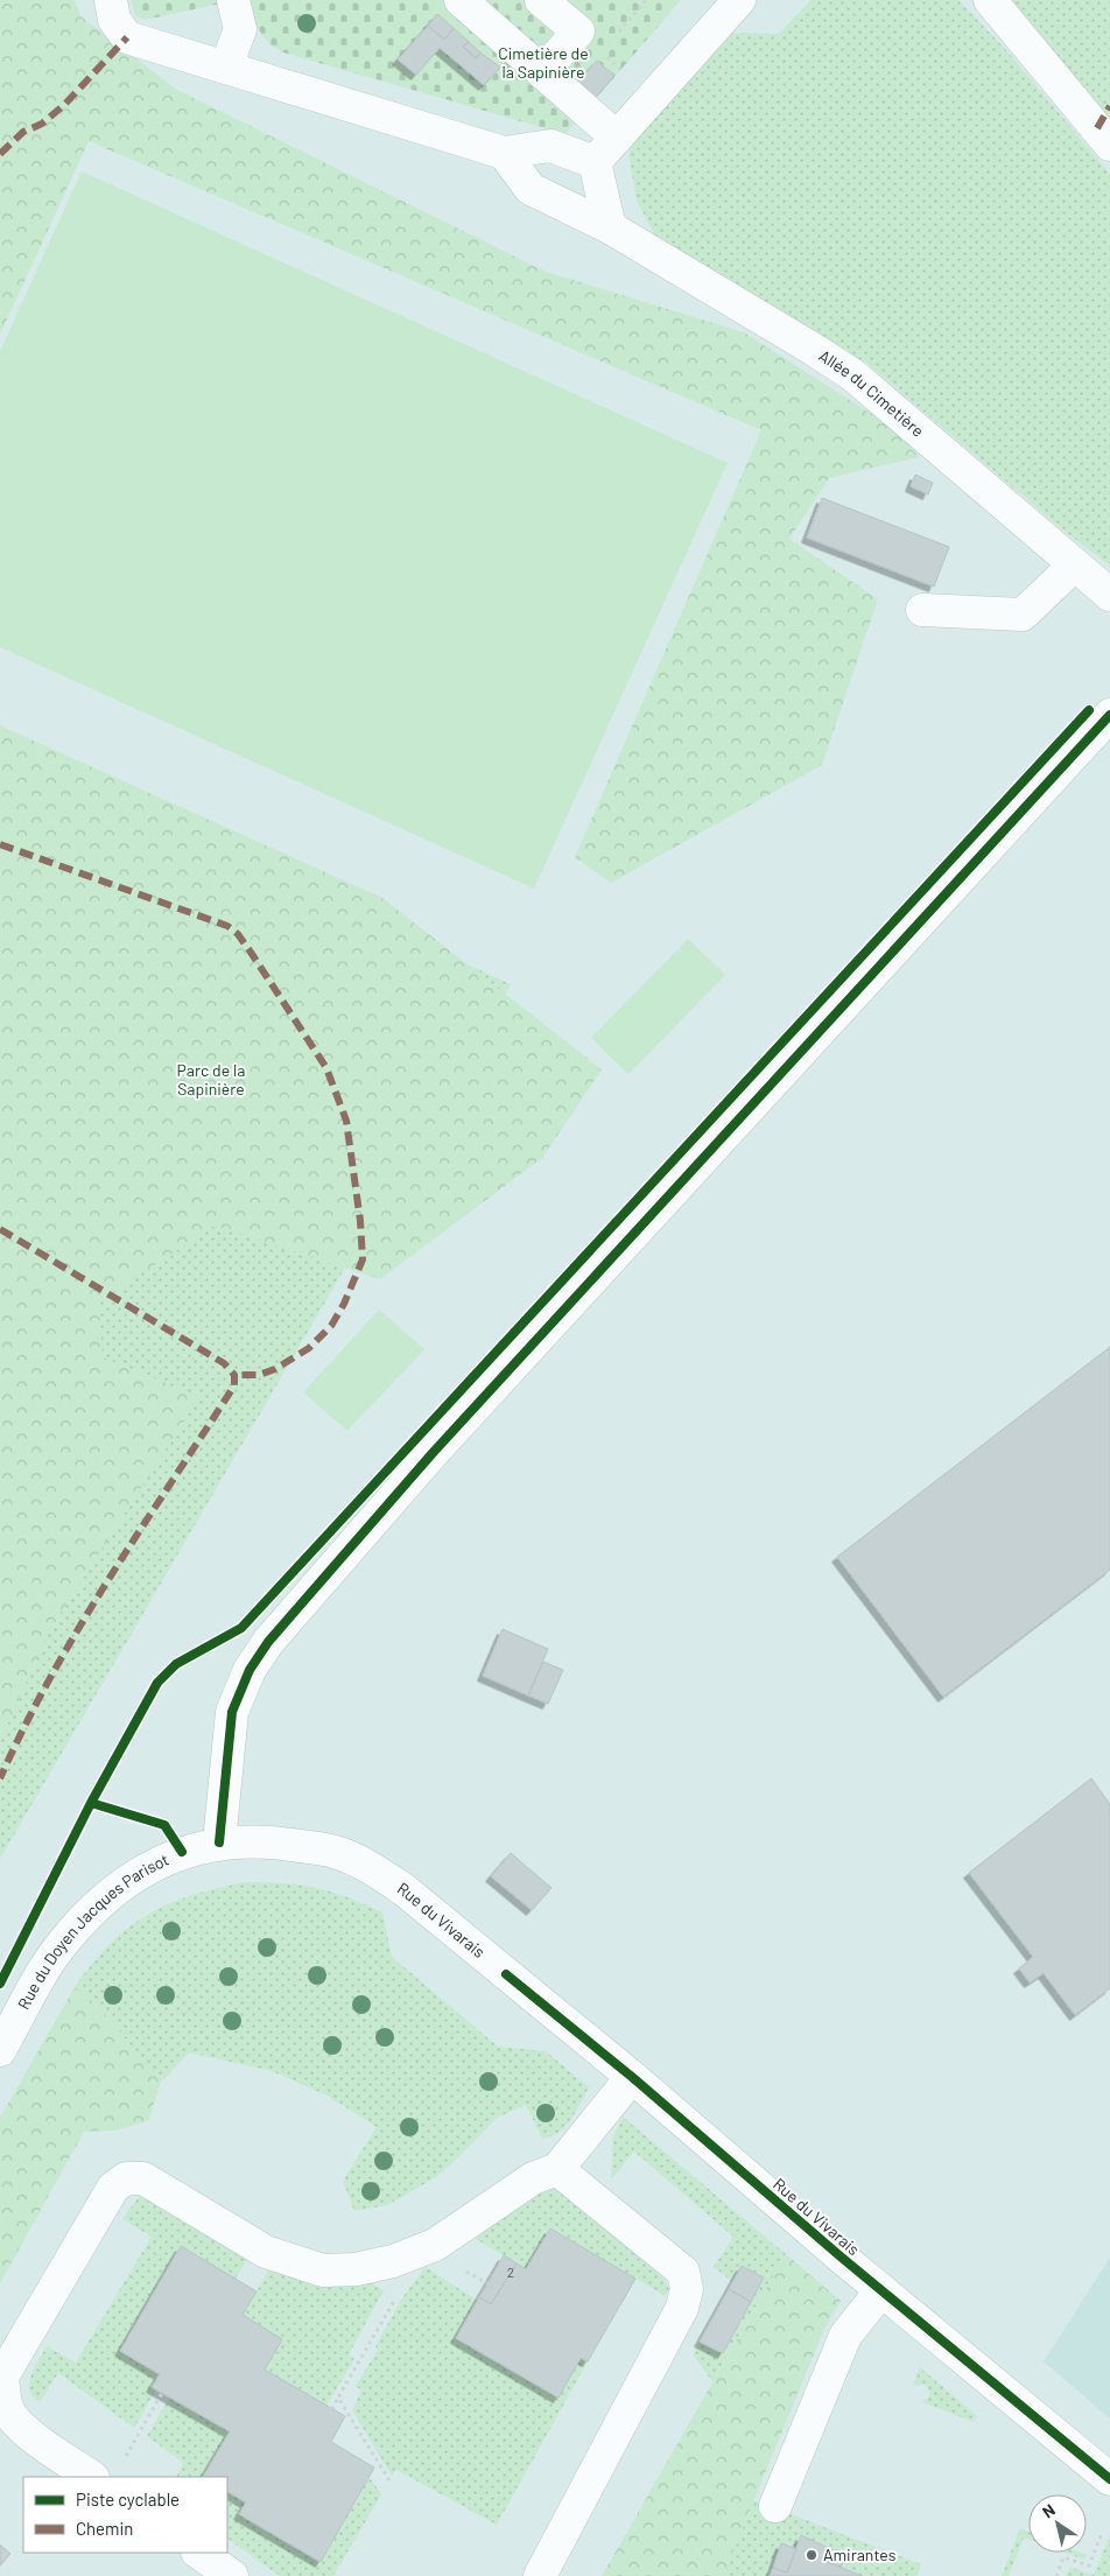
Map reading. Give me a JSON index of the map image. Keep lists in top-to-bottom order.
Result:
{
  "streets": {
    "street": ["Allée du Cimetière", "Rue du Vivarais", "Rue du Doyen Jacques Parisot"]
  },
  "crossings": [
    ["Rue du Vivarais", "Rue du Doyen Jacques Parisot"]
  ],
  "parks": ["Cimetière de la Sapinière", "Parc de la Sapinière"],
  "places": ["Amirantes"],
  "house_numbers": ["2"],
  "legend": ["Piste cyclable", "Chemin"],
  "north": "top left"
}
